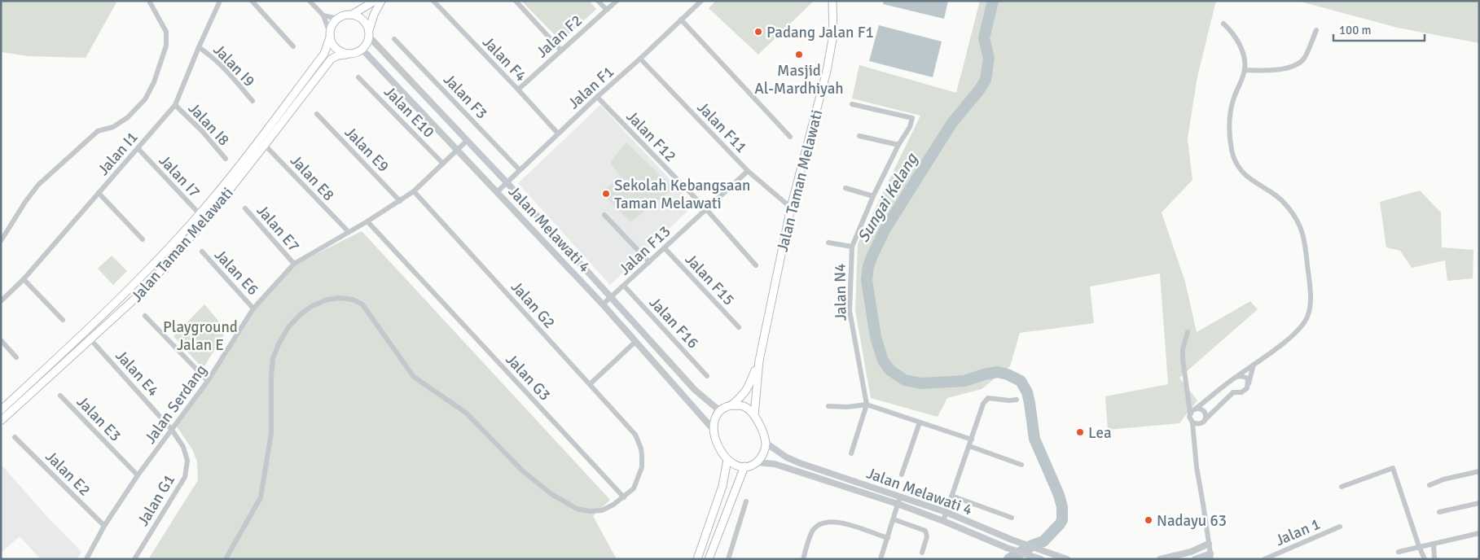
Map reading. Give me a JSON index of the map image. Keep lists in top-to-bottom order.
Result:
{
  "streets": {
    "main road": ["Jalan Taman Melawati"],
    "street": [
      "Jalan F2",
      "Jalan F4",
      "Jalan I9",
      "Jalan F1",
      "Jalan F3",
      "Jalan E10",
      "Jalan I8",
      "Jalan F11",
      "Jalan F12",
      "Jalan E9",
      "Jalan I1",
      "Jalan I7",
      "Jalan E8",
      "Jalan E7",
      "Jalan Melawati 4",
      "Jalan F13",
      "Jalan E6",
      "Jalan F15",
      "Jalan N4",
      "Jalan G2",
      "Jalan F16",
      "Jalan E4",
      "Jalan G3",
      "Jalan Serdang",
      "Jalan E3",
      "Jalan E2",
      "Jalan G1",
      "Jalan 1"
    ]
  },
  "crossings": [
    ["Jalan F2", "Jalan F4"],
    ["Jalan F4", "Jalan F1"],
    ["Jalan I9", "Jalan I1"],
    ["Jalan F1", "Jalan F3"],
    ["Jalan F1", "Jalan F11"],
    ["Jalan F1", "Jalan F12"],
    ["Jalan F1", "Jalan Melawati 4"],
    ["Jalan E10", "Jalan Serdang"],
    ["Jalan I8", "Jalan I1"],
    ["Jalan F11", "Jalan Taman Melawati"],
    ["Jalan F11", "Jalan F13"],
    ["Jalan F12", "Jalan F13"],
    ["Jalan E9", "Jalan Serdang"],
    ["Jalan I1", "Jalan I7"],
    ["Jalan I7", "Jalan Taman Melawati"],
    ["Jalan E8", "Jalan Taman Melawati"],
    ["Jalan E8", "Jalan Serdang"],
    ["Jalan Taman Melawati", "Jalan Melawati 4"],
    ["Jalan Taman Melawati", "Jalan E4"],
    ["Jalan E7", "Jalan Serdang"],
    ["Jalan Melawati 4", "Jalan F13"],
    ["Jalan Melawati 4", "Jalan Serdang"],
    ["Jalan F13", "Jalan F15"],
    ["Jalan F13", "Jalan F16"],
    ["Jalan E6", "Jalan Serdang"],
    ["Jalan G2", "Jalan G3"],
    ["Jalan G2", "Jalan Serdang"],
    ["Jalan E4", "Jalan Serdang"],
    ["Jalan E4", "Jalan G1"],
    ["Jalan G3", "Jalan Serdang"],
    ["Jalan Serdang", "Jalan E3"],
    ["Jalan Serdang", "Jalan E2"],
    ["Jalan Serdang", "Jalan G1"]
  ],
  "water": ["Sungai Kelang"],
  "parks": ["Playground Jalan E"],
  "places": [
    "Padang Jalan F1",
    "Masjid Al-Mardhiyah",
    "Sekolah Kebangsaan Taman Melawati",
    "Lea",
    "Nadayu 63"
  ],
  "scale_bar": "100 m"
}
